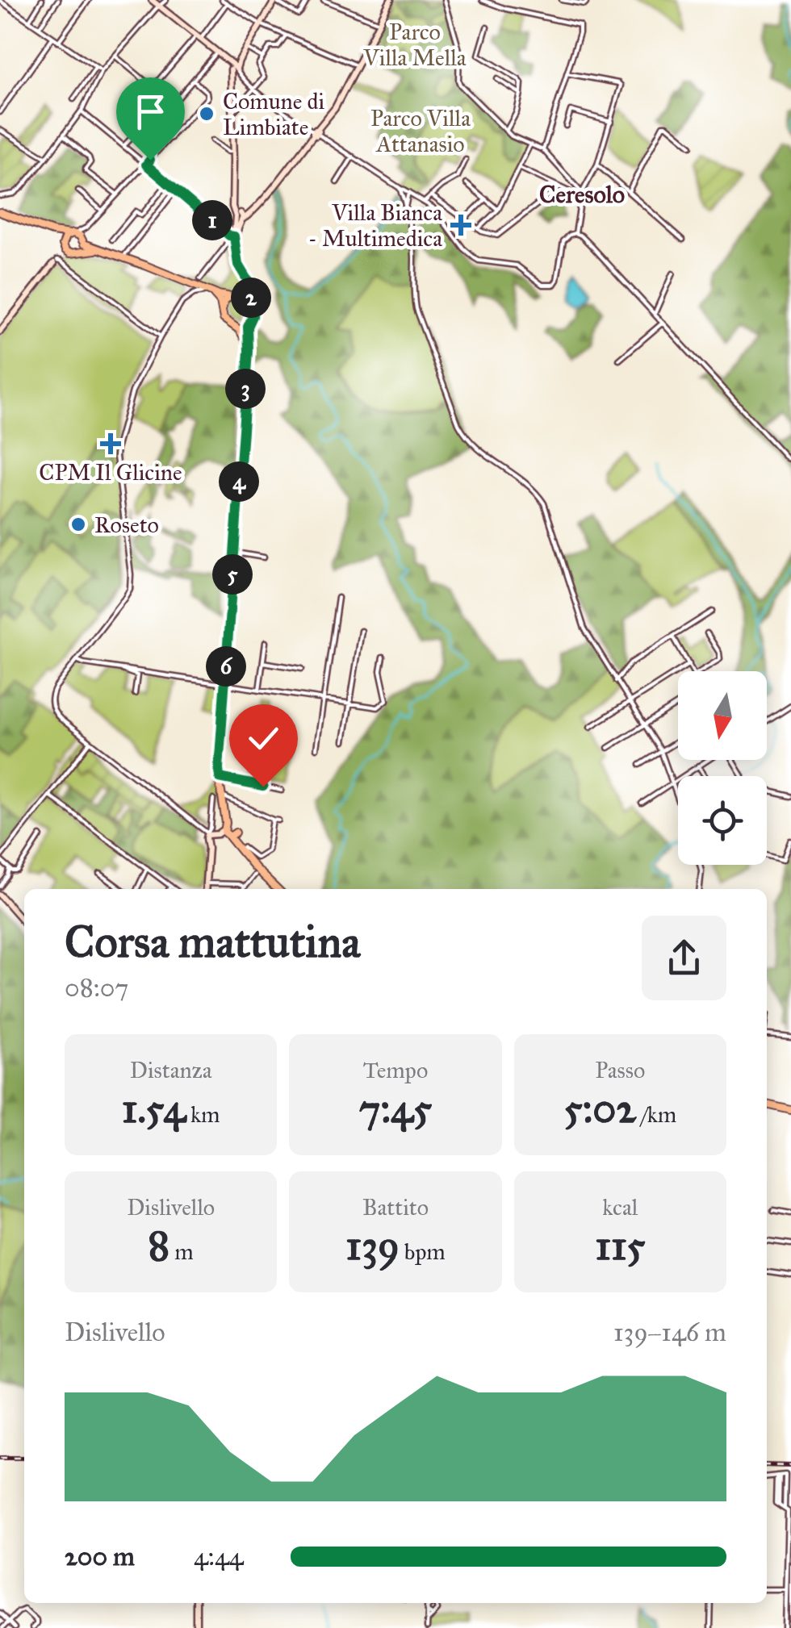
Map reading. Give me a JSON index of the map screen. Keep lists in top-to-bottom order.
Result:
{
  "districts": ["Ceresolo"],
  "parks": ["Parco Villa Mella", "Parco Villa Attanasio"],
  "places": {
    "other": ["Comune di Limbiate", "Roseto"],
    "health": ["Villa Bianca - Multimedica", "CPM Il Glicine"]
  },
  "north": "bottom",
  "page": {
    "pins": [
      "1",
      "2",
      "3",
      "4",
      "5",
      "6"
    ],
    "heading": ["Corsa mattutina", "08:07"],
    "stats": [
      ["Distanza", "1.54 km"],
      ["Tempo", "7:45"],
      ["Passo", "5:02 /km"],
      ["Dislivello", "8 m"],
      ["Battito", "139 bpm"],
      ["kcal", "115"]
    ],
    "chart": ["Dislivello", "139–146 m"],
    "list": [
      {
        "name": "200 m",
        "note": "4:44"
      }
    ]
  }
}
